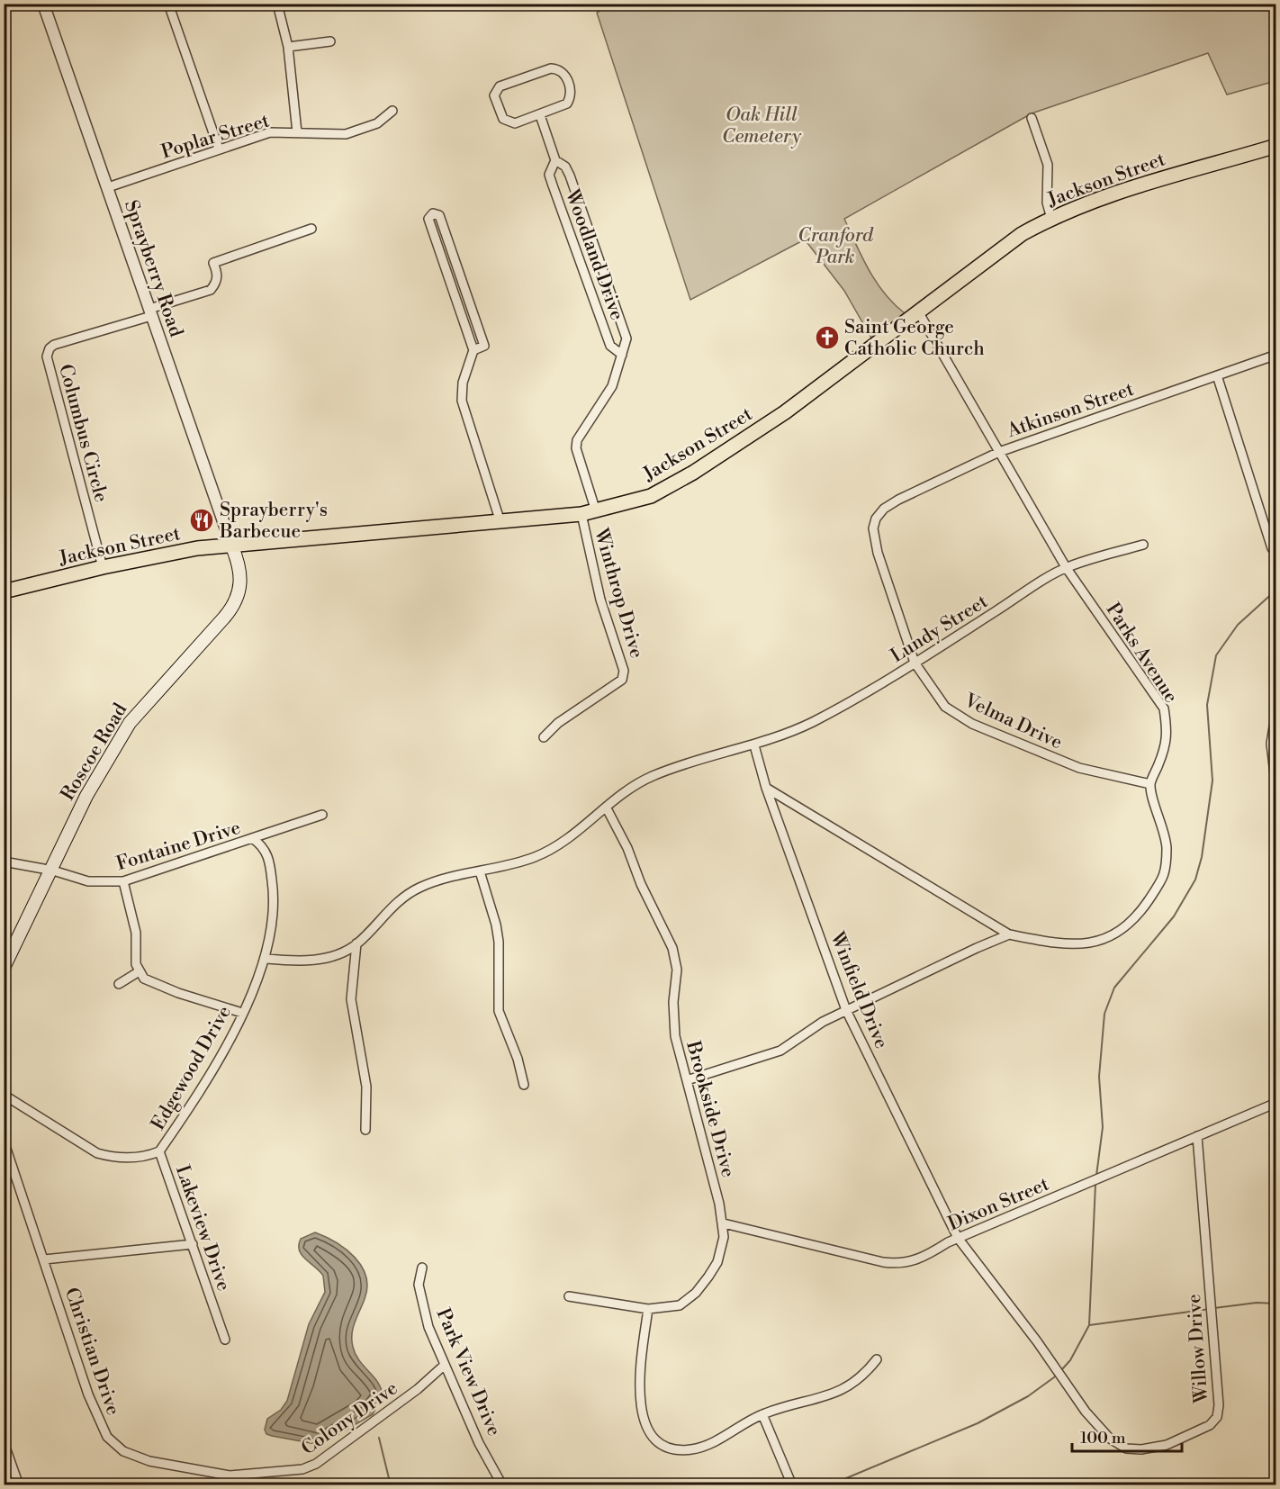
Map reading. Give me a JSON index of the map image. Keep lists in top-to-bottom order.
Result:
{
  "streets": {
    "main road": ["Jackson Street", "Roscoe Road"],
    "street": [
      "Poplar Street",
      "Woodland Drive",
      "Sprayberry Road",
      "Atkinson Street",
      "Columbus Circle",
      "Winthrop Drive",
      "Lundy Street",
      "Parks Avenue",
      "Velma Drive",
      "Fontaine Drive",
      "Winfield Drive",
      "Edgewood Drive",
      "Brookside Drive",
      "Dixon Street",
      "Lakeview Drive",
      "Willow Drive",
      "Christian Drive",
      "Park View Drive",
      "Colony Drive"
    ]
  },
  "crossings": [
    ["Poplar Street", "Sprayberry Road"],
    ["Jackson Street", "Woodland Drive"],
    ["Jackson Street", "Sprayberry Road"],
    ["Jackson Street", "Columbus Circle"],
    ["Jackson Street", "Winthrop Drive"],
    ["Jackson Street", "Parks Avenue"],
    ["Jackson Street", "Roscoe Road"],
    ["Sprayberry Road", "Columbus Circle"],
    ["Sprayberry Road", "Roscoe Road"],
    ["Atkinson Street", "Parks Avenue"],
    ["Atkinson Street", "Velma Drive"],
    ["Lundy Street", "Parks Avenue"],
    ["Lundy Street", "Velma Drive"],
    ["Lundy Street", "Winfield Drive"],
    ["Lundy Street", "Brookside Drive"],
    ["Parks Avenue", "Velma Drive"],
    ["Roscoe Road", "Fontaine Drive"],
    ["Fontaine Drive", "Edgewood Drive"],
    ["Winfield Drive", "Dixon Street"],
    ["Winfield Drive", "Willow Drive"],
    ["Edgewood Drive", "Lakeview Drive"],
    ["Brookside Drive", "Dixon Street"],
    ["Dixon Street", "Willow Drive"],
    ["Christian Drive", "Colony Drive"],
    ["Park View Drive", "Colony Drive"]
  ],
  "parks": ["Oak Hill Cemetery", "Cranford Park"],
  "places": {
    "church": ["Saint George Catholic Church"],
    "restaurant": ["Sprayberry's Barbecue"]
  },
  "scale_bar": "100 m"
}
